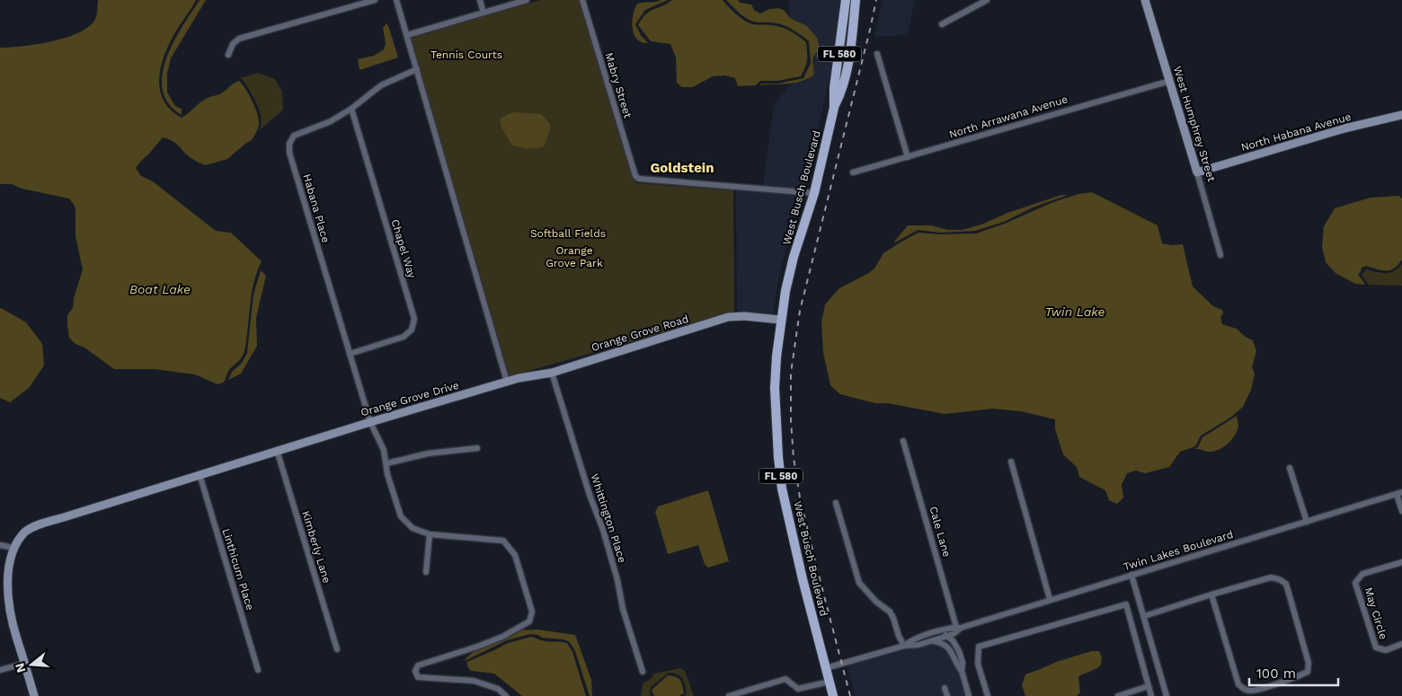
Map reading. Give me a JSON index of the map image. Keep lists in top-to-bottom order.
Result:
{
  "streets": {
    "main road": ["FL 580", "West Busch Boulevard"],
    "street": [
      "Mabry Street",
      "North Arrawana Avenue",
      "West Humphrey Street",
      "North Habana Avenue",
      "Habana Place",
      "Chapel Way",
      "Orange Grove Road",
      "Orange Grove Drive",
      "Whittington Place",
      "Cale Lane",
      "Kimberly Lane",
      "Twin Lakes Boulevard",
      "Linthicum Place",
      "May Circle"
    ]
  },
  "crossings": [
    ["Mabry Street", "West Busch Boulevard"],
    ["North Arrawana Avenue", "West Humphrey Street"],
    ["West Humphrey Street", "North Habana Avenue"],
    ["West Busch Boulevard", "Orange Grove Road"],
    ["West Busch Boulevard", "Twin Lakes Boulevard"],
    ["Habana Place", "Chapel Way"],
    ["Habana Place", "Orange Grove Drive"],
    ["Orange Grove Road", "Orange Grove Drive"],
    ["Orange Grove Road", "Whittington Place"],
    ["Orange Grove Drive", "Kimberly Lane"],
    ["Orange Grove Drive", "Linthicum Place"],
    ["Cale Lane", "Twin Lakes Boulevard"]
  ],
  "districts": ["Goldstein"],
  "water": ["Boat Lake", "Twin Lake"],
  "parks": ["Tennis Courts", "Softball Fields", "Orange Grove Park"],
  "scale_bar": "100 m",
  "north": "left"
}
